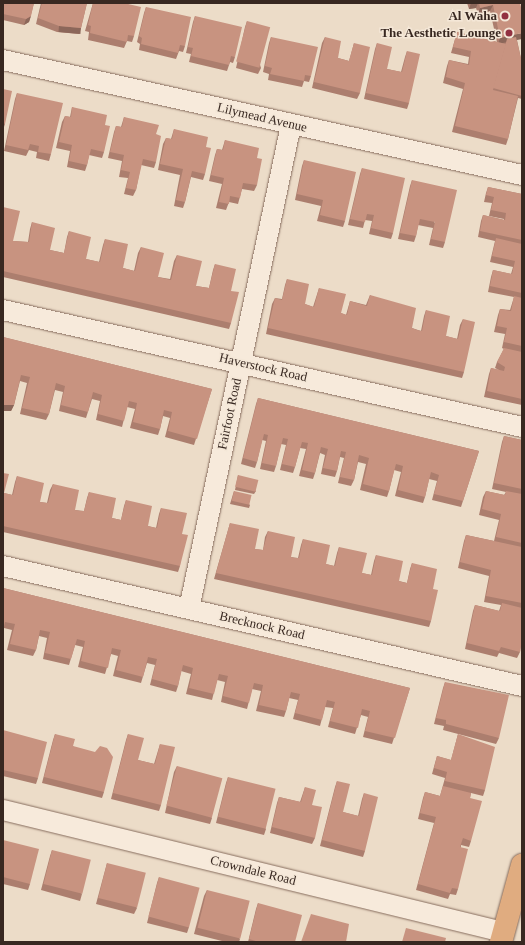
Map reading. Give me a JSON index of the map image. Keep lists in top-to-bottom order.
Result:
{
  "streets": {
    "street": [
      "Lilymead Avenue",
      "Haverstock Road",
      "Fairfoot Road",
      "Brecknock Road",
      "Crowndale Road"
    ]
  },
  "crossings": [
    ["Lilymead Avenue", "Fairfoot Road"],
    ["Haverstock Road", "Fairfoot Road"],
    ["Fairfoot Road", "Brecknock Road"]
  ],
  "places": ["Al Waha", "The Aesthetic Lounge"]
}
